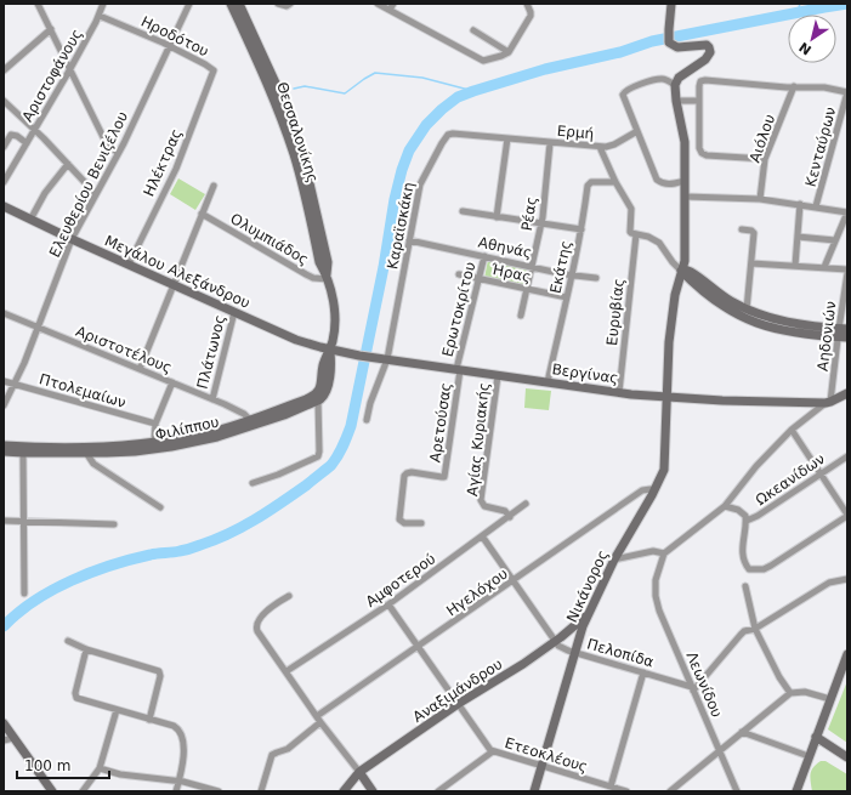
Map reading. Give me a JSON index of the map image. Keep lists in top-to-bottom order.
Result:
{
  "streets": {
    "street": [
      "Ηροδότου",
      "Αριστοφάνους",
      "Θεσσαλονίκης",
      "Ερμή",
      "Αιόλου",
      "Κενταύρων",
      "Ηλέκτρας",
      "Ελευθερίου Βενιζέλου",
      "Ρέας",
      "Καραϊσκάκη",
      "Ολυμπιάδος",
      "Αθηνάς",
      "Εκάτης",
      "Μεγάλου Αλεξάνδρου",
      "Ήρας",
      "Ερωτοκρίτου",
      "Ευρυβίας",
      "Αηδονιών",
      "Αριστοτέλους",
      "Πλάτωνος",
      "Βεργίνας",
      "Πτολεμαίων",
      "Αρετούσας",
      "Φιλίππου",
      "Αγίας Κυριακής",
      "Ωκεανίδων",
      "Αμφοτερού",
      "Νικάνορος",
      "Ηγελόχου",
      "Πελοπίδα",
      "Λεωνίδου",
      "Αναξιμάνδρου",
      "Ετεοκλέους"
    ]
  },
  "crossings": [
    ["Ηροδότου", "Αριστοφάνους"],
    ["Ηροδότου", "Ηλέκτρας"],
    ["Ηροδότου", "Ελευθερίου Βενιζέλου"],
    ["Θεσσαλονίκης", "Ολυμπιάδος"],
    ["Θεσσαλονίκης", "Μεγάλου Αλεξάνδρου"],
    ["Θεσσαλονίκης", "Φιλίππου"],
    ["Ερμή", "Ρέας"],
    ["Ερμή", "Καραϊσκάκη"],
    ["Ηλέκτρας", "Μεγάλου Αλεξάνδρου"],
    ["Ελευθερίου Βενιζέλου", "Μεγάλου Αλεξάνδρου"],
    ["Ελευθερίου Βενιζέλου", "Αριστοτέλους"],
    ["Ελευθερίου Βενιζέλου", "Πτολεμαίων"],
    ["Ρέας", "Αθηνάς"],
    ["Ρέας", "Ήρας"],
    ["Καραϊσκάκη", "Αθηνάς"],
    ["Καραϊσκάκη", "Βεργίνας"],
    ["Αθηνάς", "Εκάτης"],
    ["Αθηνάς", "Ερωτοκρίτου"],
    ["Εκάτης", "Ήρας"],
    ["Εκάτης", "Βεργίνας"],
    ["Μεγάλου Αλεξάνδρου", "Πλάτωνος"],
    ["Μεγάλου Αλεξάνδρου", "Βεργίνας"],
    ["Μεγάλου Αλεξάνδρου", "Φιλίππου"],
    ["Ήρας", "Ερωτοκρίτου"],
    ["Ερωτοκρίτου", "Βεργίνας"],
    ["Ερωτοκρίτου", "Αρετούσας"],
    ["Ευρυβίας", "Βεργίνας"],
    ["Αηδονιών", "Βεργίνας"],
    ["Αριστοτέλους", "Πλάτωνος"],
    ["Αριστοτέλους", "Φιλίππου"],
    ["Βεργίνας", "Αρετούσας"],
    ["Βεργίνας", "Αγίας Κυριακής"],
    ["Βεργίνας", "Νικάνορος"],
    ["Αγίας Κυριακής", "Αμφοτερού"],
    ["Αμφοτερού", "Πελοπίδα"],
    ["Αμφοτερού", "Ετεοκλέους"],
    ["Νικάνορος", "Πελοπίδα"],
    ["Νικάνορος", "Αναξιμάνδρου"],
    ["Νικάνορος", "Ετεοκλέους"],
    ["Ηγελόχου", "Πελοπίδα"],
    ["Ηγελόχου", "Ετεοκλέους"],
    ["Πελοπίδα", "Λεωνίδου"],
    ["Πελοπίδα", "Αναξιμάνδρου"],
    ["Αναξιμάνδρου", "Ετεοκλέους"]
  ],
  "scale_bar": "100 m",
  "north": "bottom left"
}
